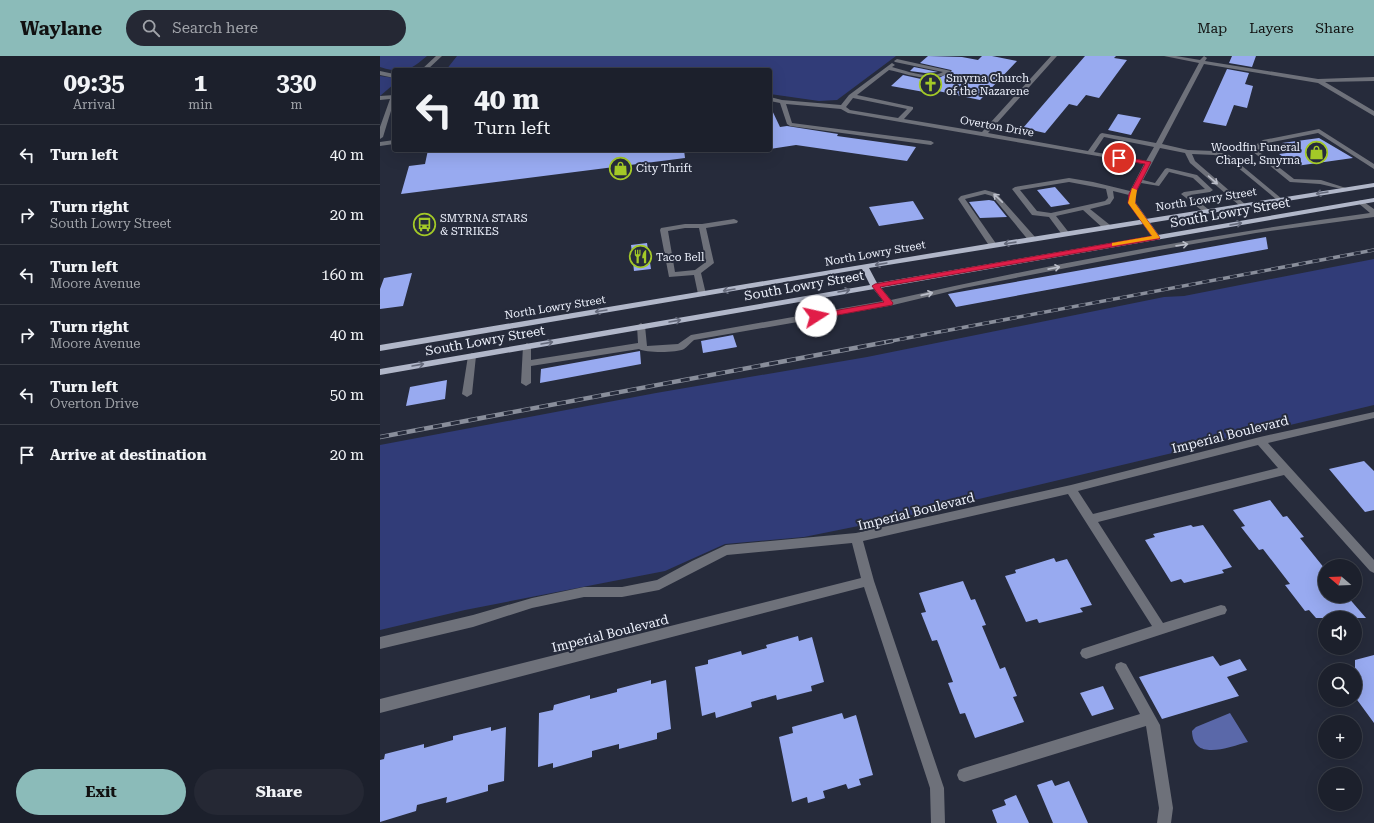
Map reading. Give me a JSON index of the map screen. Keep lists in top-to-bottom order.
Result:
{
  "streets": {
    "main road": ["North Lowry Street", "South Lowry Street"],
    "street": ["Overton Drive", "Imperial Boulevard"]
  },
  "one_way": ["North Lowry Street", "South Lowry Street"],
  "places": {
    "church": ["Smyrna Church of the Nazarene"],
    "shop": ["Woodfin Funeral Chapel, Smyrna", "City Thrift"],
    "bus stop": ["SMYRNA STARS & STRIKES"],
    "restaurant": ["Taco Bell"]
  },
  "north": "left",
  "page": {
    "header": "Waylane",
    "search": "Search here",
    "nav": ["Map", "Layers", "Share"],
    "eta": [
      "09:35",
      "Arrival",
      "1",
      "min",
      "330",
      "m"
    ],
    "turn": ["40 m", "Turn left"],
    "list": [
      {
        "name": "Turn left",
        "value": "40 m"
      },
      {
        "name": "Turn right",
        "note": "South Lowry Street",
        "value": "20 m"
      },
      {
        "name": "Turn left",
        "note": "Moore Avenue",
        "value": "160 m"
      },
      {
        "name": "Turn right",
        "note": "Moore Avenue",
        "value": "40 m"
      },
      {
        "name": "Turn left",
        "note": "Overton Drive",
        "value": "50 m"
      },
      {
        "name": "Arrive at destination",
        "value": "20 m"
      }
    ],
    "map_buttons": ["+", "−"],
    "buttons": ["Exit", "Share"]
  }
}
